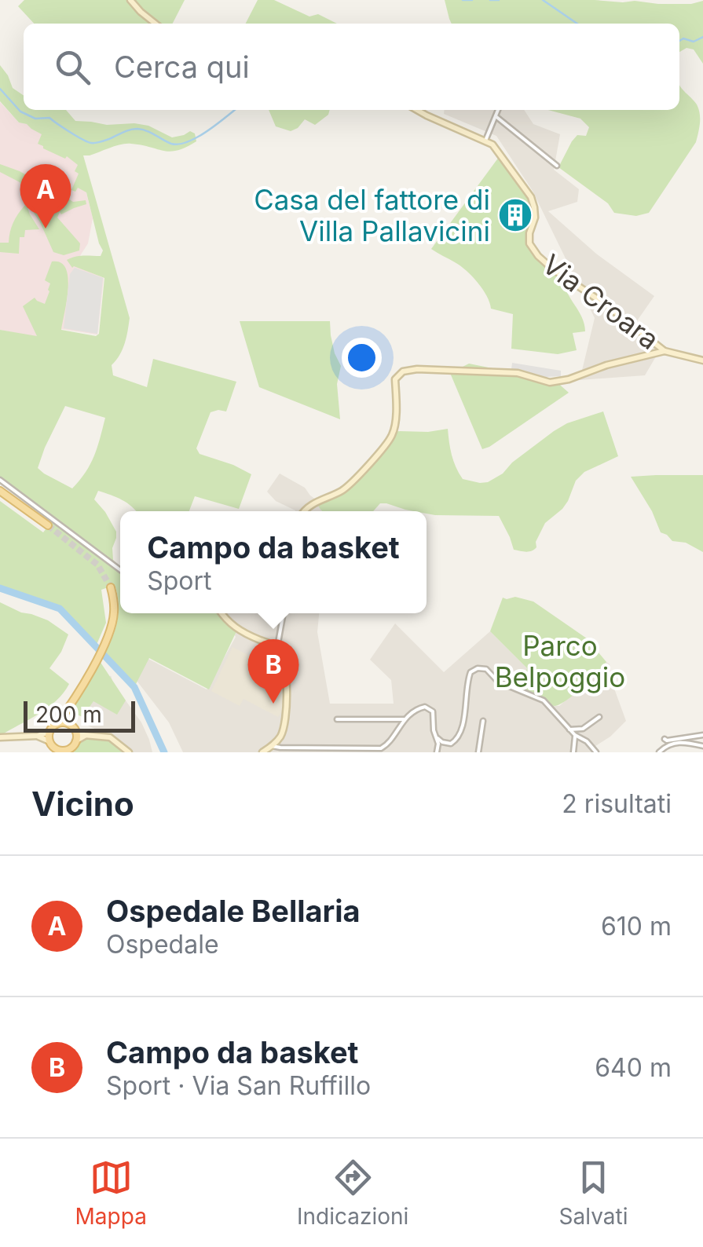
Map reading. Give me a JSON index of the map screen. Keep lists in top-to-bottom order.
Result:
{
  "streets": {
    "street": ["Via Croara"]
  },
  "parks": ["Parco Belpoggio"],
  "places": {
    "building": ["Casa del fattore di Villa Pallavicini"]
  },
  "scale_bar": "200 m",
  "page": {
    "search": "Cerca qui",
    "pins": ["A", "B"],
    "popup": ["Campo da basket", "Sport"],
    "scale": "200 m",
    "heading": ["Vicino", "2 risultati"],
    "list": [
      {
        "mark": "A",
        "name": "Ospedale Bellaria",
        "note": "Ospedale",
        "value": "610 m"
      },
      {
        "mark": "B",
        "name": "Campo da basket",
        "note": "Sport · Via San Ruffillo",
        "value": "640 m"
      }
    ],
    "nav": ["Mappa", "Indicazioni", "Salvati"]
  }
}
